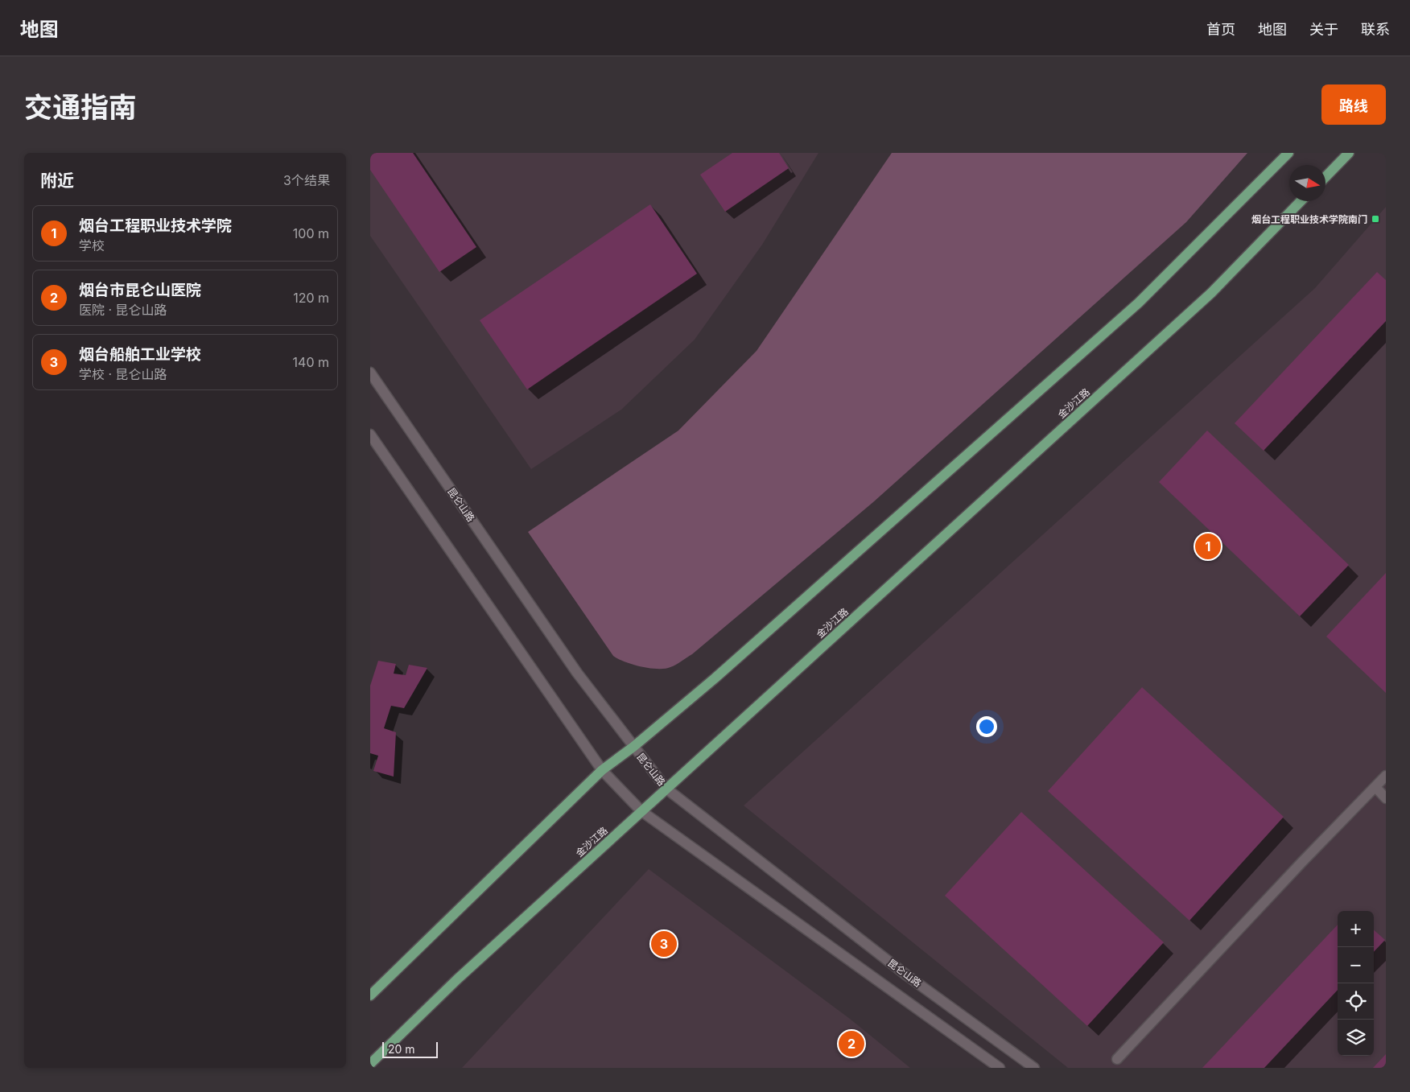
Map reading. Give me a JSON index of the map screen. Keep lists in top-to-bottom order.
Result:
{
  "streets": {
    "main road": ["金沙江路"],
    "street": ["昆仑山路"]
  },
  "crossings": [
    ["金沙江路", "昆仑山路"]
  ],
  "places": {
    "transit": ["烟台工程职业技术学院南门"]
  },
  "scale_bar": "20 m",
  "north": "right",
  "page": {
    "header": "地图",
    "nav": [
      "首页",
      "地图",
      "关于",
      "联系"
    ],
    "title": "交通指南",
    "buttons": "路线",
    "heading": ["附近", "3个结果"],
    "list": [
      {
        "mark": "1",
        "name": "烟台工程职业技术学院",
        "note": "学校",
        "value": "100 m"
      },
      {
        "mark": "2",
        "name": "烟台市昆仑山医院",
        "note": "医院 · 昆仑山路",
        "value": "120 m"
      },
      {
        "mark": "3",
        "name": "烟台船舶工业学校",
        "note": "学校 · 昆仑山路",
        "value": "140 m"
      }
    ],
    "pins": ["1", "3", "2"],
    "map_buttons": ["+", "−"],
    "scale": "20 m"
  }
}
